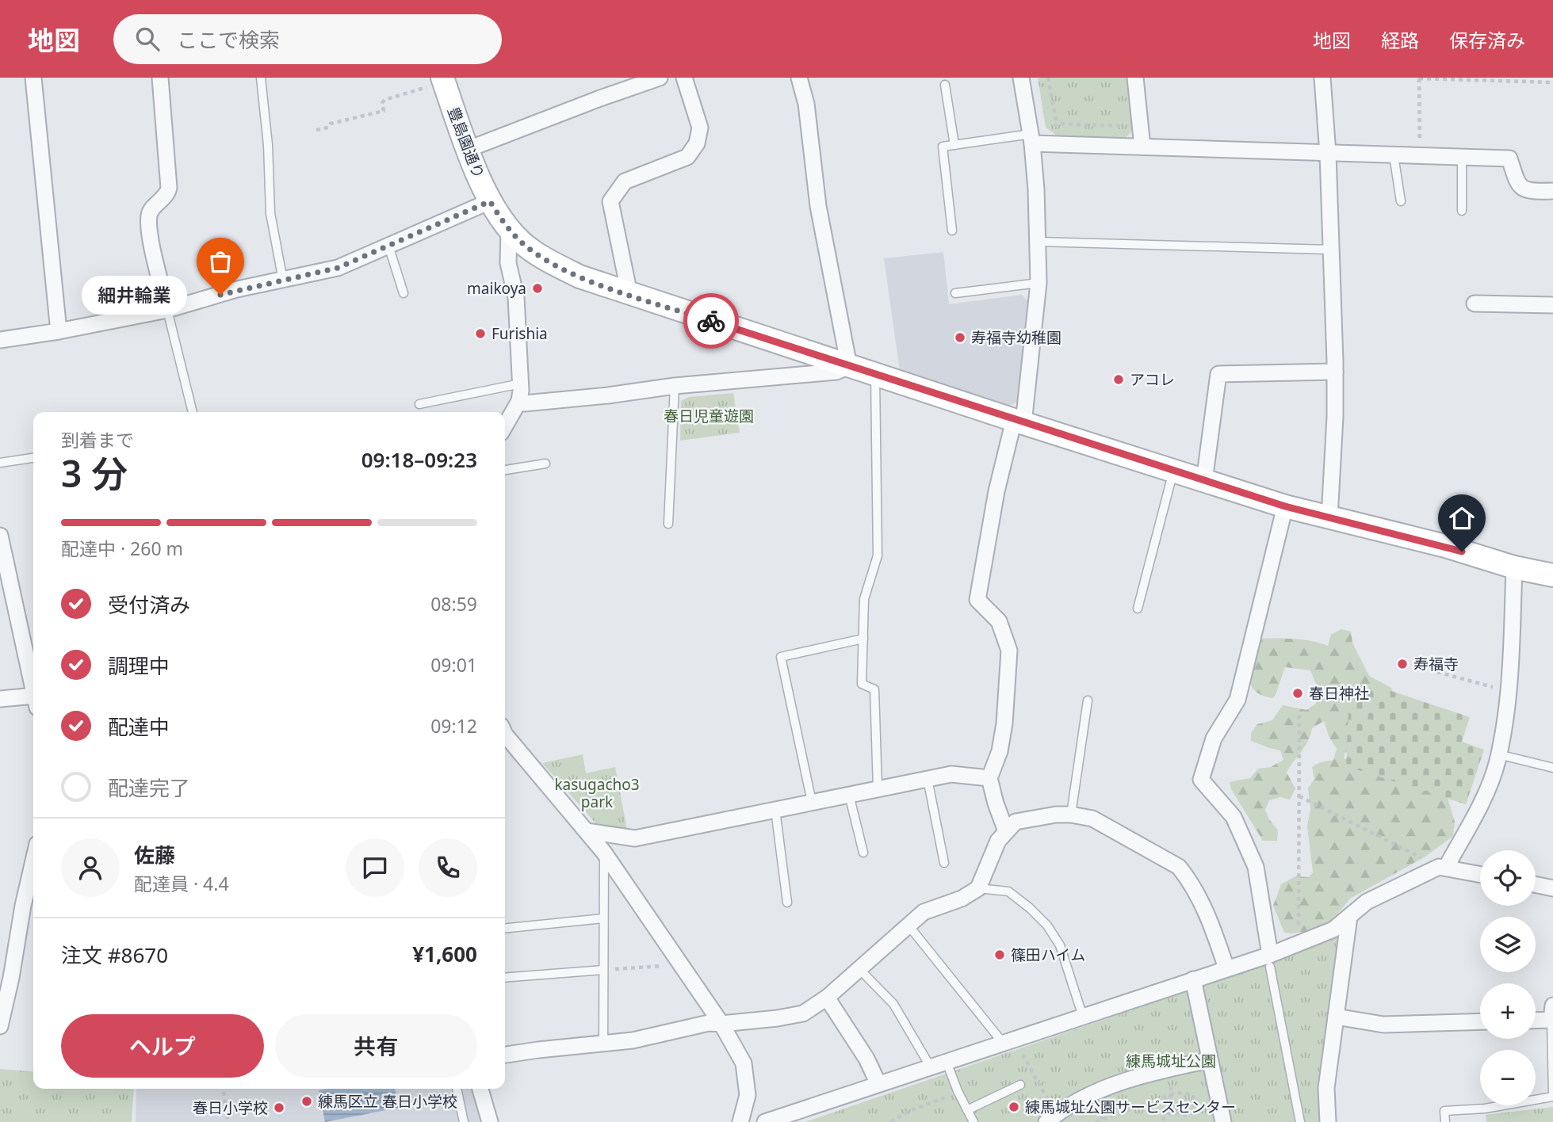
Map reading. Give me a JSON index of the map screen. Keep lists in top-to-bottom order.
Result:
{
  "streets": {
    "street": ["豊島園通り"]
  },
  "parks": ["春日児童遊園", "kasugacho3 park", "練馬城址公園"],
  "places": [
    "maikoya",
    "細井輪業",
    "Furishia",
    "寿福寺幼稚園",
    "アコレ",
    "寿福寺",
    "春日神社",
    "篠田ハイム",
    "練馬区立 春日小学校",
    "練馬城址公園サービスセンター",
    "春日小学校"
  ],
  "page": {
    "header": "地図",
    "search": "ここで検索",
    "nav": ["地図", "経路", "保存済み"],
    "bubble": "細井輪業",
    "heading": ["3 分", "到着まで", "09:18–09:23"],
    "panel": [
      "佐藤",
      "配達員 · 4.4",
      "注文 #8670",
      "¥1,600"
    ],
    "bar": "配達中 · 260 m",
    "list": [
      ["受付済み", "08:59"],
      ["調理中", "09:01"],
      ["配達中", "09:12"],
      "配達完了"
    ],
    "map_buttons": ["+", "−"],
    "buttons": ["ヘルプ", "共有"]
  }
}
